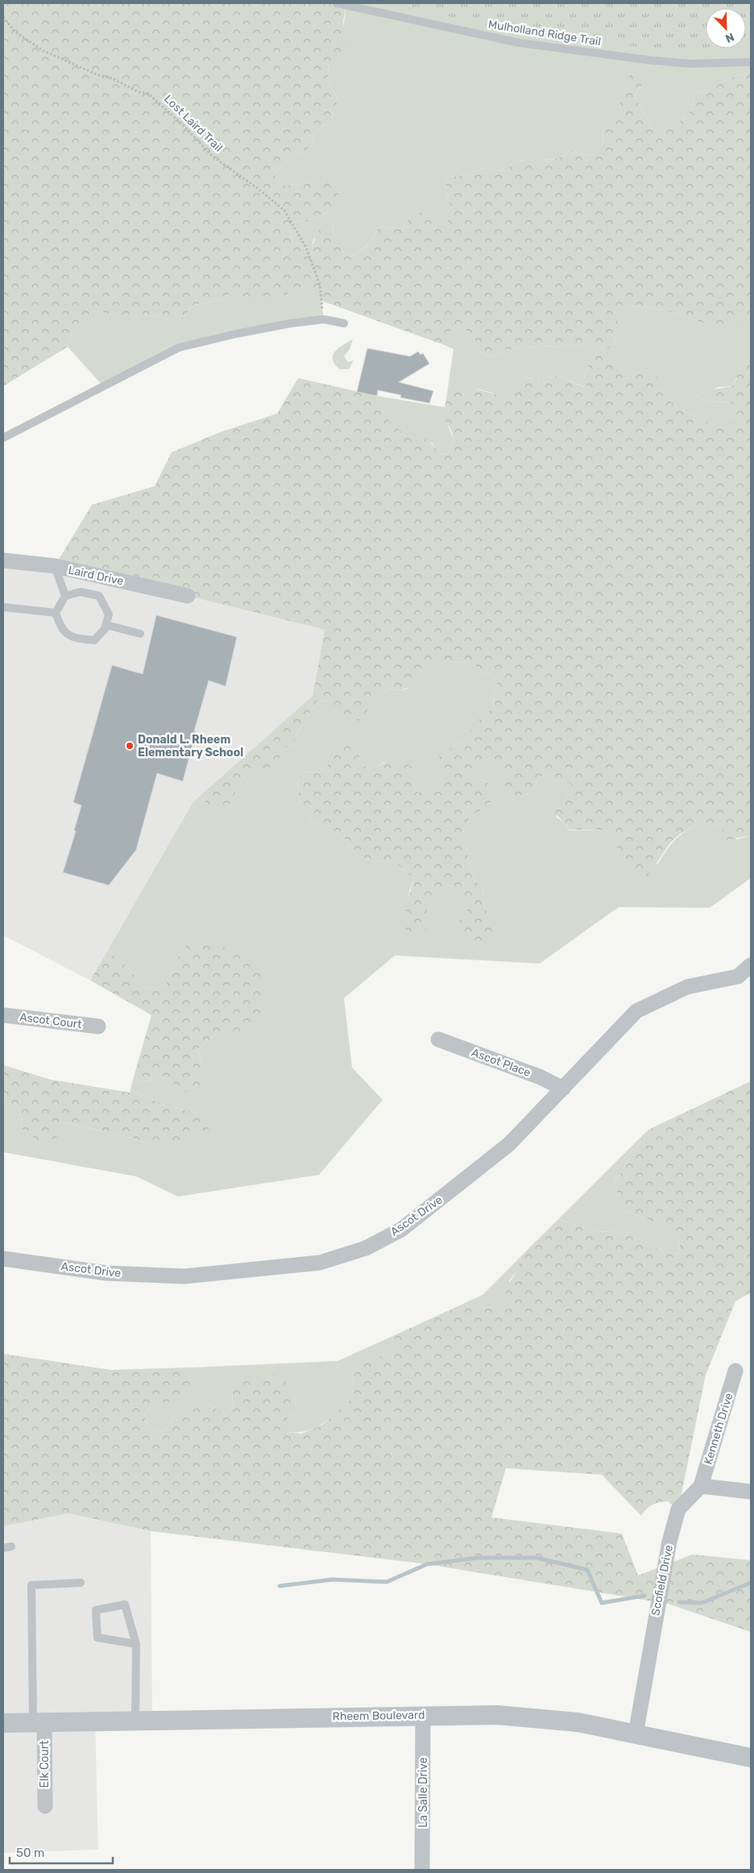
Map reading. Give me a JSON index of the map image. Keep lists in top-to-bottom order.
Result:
{
  "streets": {
    "street": [
      "Laird Drive",
      "Ascot Court",
      "Ascot Place",
      "Ascot Drive",
      "Kenneth Drive",
      "Scofield Drive",
      "Rheem Boulevard",
      "Elk Court",
      "La Salle Drive"
    ],
    "lane": ["Mulholland Ridge Trail"],
    "path": ["Lost Laird Trail"]
  },
  "crossings": [
    ["Ascot Place", "Ascot Drive"],
    ["Kenneth Drive", "Scofield Drive"],
    ["Scofield Drive", "Rheem Boulevard"],
    ["Rheem Boulevard", "Elk Court"],
    ["Rheem Boulevard", "La Salle Drive"]
  ],
  "places": ["Donald L. Rheem Elementary School"],
  "scale_bar": "50 m",
  "north": "bottom right"
}
